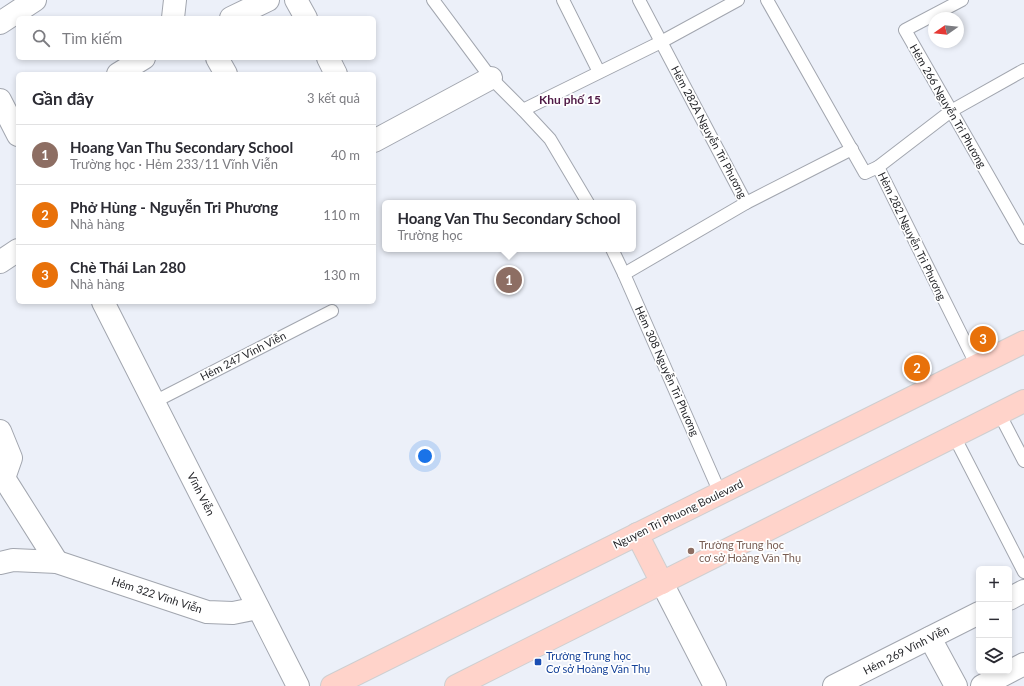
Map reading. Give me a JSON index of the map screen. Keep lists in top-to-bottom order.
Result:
{
  "streets": {
    "main road": ["Nguyen Tri Phuong Boulevard"],
    "street": ["Vĩnh Viễn", "Hẻm 322 Vĩnh Viễn", "Hẻm 269 Vĩnh Viễn"],
    "lane": [
      "Hẻm 266 Nguyễn Tri Phương",
      "Hẻm 282A Nguyễn Tri Phương",
      "Hẻm 282 Nguyễn Tri Phương",
      "Hẻm 247 Vĩnh Viễn",
      "Hẻm 308 Nguyễn Tri Phương"
    ]
  },
  "crossings": [
    ["Hẻm 282A Nguyễn Tri Phương", "Hẻm 282 Nguyễn Tri Phương"],
    ["Hẻm 282 Nguyễn Tri Phương", "Nguyen Tri Phuong Boulevard"],
    ["Hẻm 247 Vĩnh Viễn", "Vĩnh Viễn"],
    ["Hẻm 308 Nguyễn Tri Phương", "Nguyen Tri Phuong Boulevard"],
    ["Vĩnh Viễn", "Hẻm 322 Vĩnh Viễn"]
  ],
  "districts": ["Khu phố 15"],
  "places": {
    "other": ["Trường Trung học cơ sở Hoàng Văn Thụ"],
    "transit": ["Trường Trung học Cơ sở Hoàng Văn Thụ"]
  },
  "north": "left",
  "page": {
    "search": "Tìm kiếm",
    "heading": ["Gần đây", "3 kết quả"],
    "list": [
      {
        "mark": "1",
        "name": "Hoang Van Thu Secondary School",
        "note": "Trường học · Hẻm 233/11 Vĩnh Viễn",
        "value": "40 m"
      },
      {
        "mark": "2",
        "name": "Phở Hùng - Nguyễn Tri Phương",
        "note": "Nhà hàng",
        "value": "110 m"
      },
      {
        "mark": "3",
        "name": "Chè Thái Lan 280",
        "note": "Nhà hàng",
        "value": "130 m"
      }
    ],
    "popup": ["Hoang Van Thu Secondary School", "Trường học"],
    "pins": ["1", "3", "2"],
    "map_buttons": ["+", "−"]
  }
}
